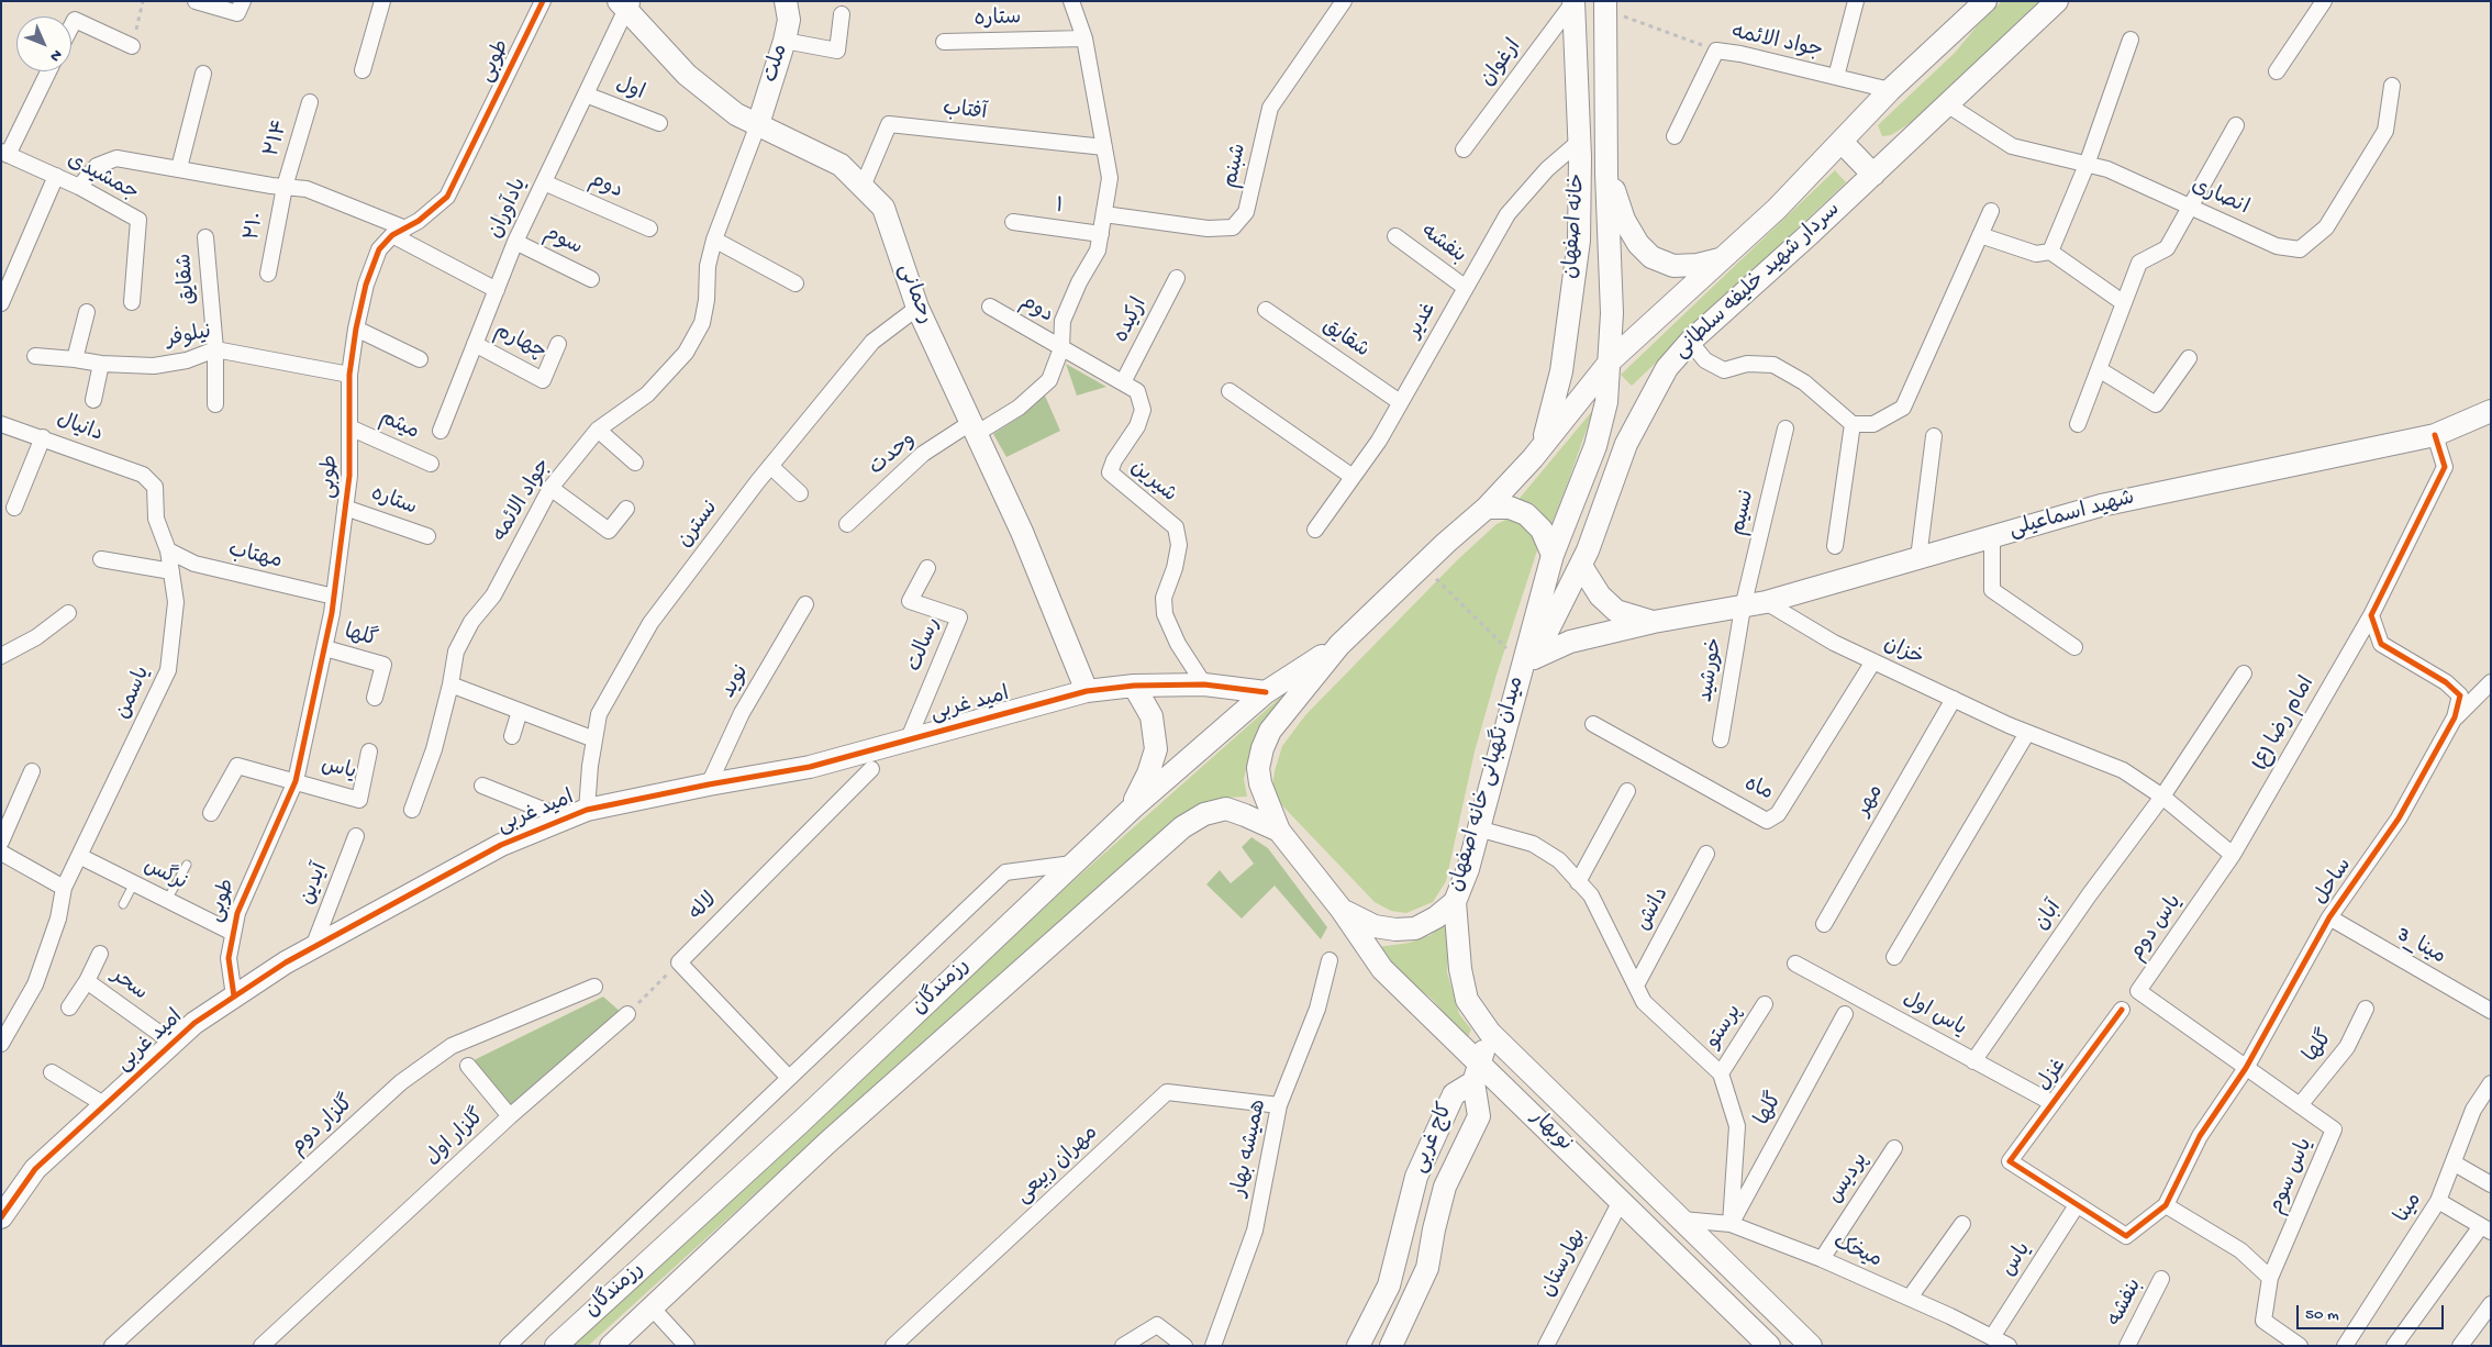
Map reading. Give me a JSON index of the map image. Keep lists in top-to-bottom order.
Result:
{
  "streets": {
    "main road": [
      "ملت",
      "خانه اصفهان",
      "سردار شهید خلیفه سلطانی",
      "رحمانی",
      "شهید اسماعیلی",
      "امید غربی",
      "میدان نگهبانی خانه اصفهان",
      "رزمندگان",
      "نوبهار",
      "کاج غربی"
    ],
    "street": [
      "ستاره",
      "جواد الائمه",
      "طوبی",
      "ارغوان",
      "اول",
      "آفتاب",
      "۲۱۴",
      "شبنم",
      "جمشیدی",
      "دوم",
      "انصاری",
      "۱",
      "یادآوران",
      "۲۱۰",
      "سوم",
      "بنفشه",
      "شقایق",
      "ارکیده",
      "غدیر",
      "نیلوفر",
      "چهارم",
      "میثم",
      "دانیال",
      "وحدت",
      "شیرین",
      "نسیم",
      "نسترن",
      "مهتاب",
      "گلها",
      "رسالت",
      "خزان",
      "خورشید",
      "نوید",
      "یاسمن",
      "امام رضا (ع)",
      "یاس",
      "ماه",
      "مهر",
      "نرگس",
      "ساحل",
      "آیدین",
      "لاله",
      "دانش",
      "آبان",
      "یاس دوم",
      "مینا_3",
      "سحر",
      "یاس اول",
      "پرستو",
      "غزل",
      "گلزار دوم",
      "گلزار اول",
      "همیشه بهار",
      "مهران ربیعی",
      "یاس سوم",
      "پردیس",
      "مینا",
      "میخک",
      "بهارستان"
    ]
  },
  "crossings": [
    ["ستاره", "طوبی"],
    ["جواد الائمه", "ملت"],
    ["جواد الائمه", "سردار شهید خلیفه سلطانی"],
    ["جواد الائمه", "رحمانی"],
    ["طوبی", "نیلوفر"],
    ["طوبی", "میثم"],
    ["طوبی", "مهتاب"],
    ["طوبی", "گلها"],
    ["طوبی", "امید غربی"],
    ["طوبی", "یاس"],
    ["طوبی", "نرگس"],
    ["ملت", "رحمانی"],
    ["ارغوان", "خانه اصفهان"],
    ["اول", "یادآوران"],
    ["آفتاب", "رحمانی"],
    ["۲۱۴", "۲۱۰"],
    ["دوم", "یادآوران"],
    ["دوم", "شیرین"],
    ["انصاری", "سردار شهید خلیفه سلطانی"],
    ["یادآوران", "سوم"],
    ["یادآوران", "رحمانی"],
    ["یادآوران", "چهارم"],
    ["خانه اصفهان", "سردار شهید خلیفه سلطانی"],
    ["خانه اصفهان", "غدیر"],
    ["خانه اصفهان", "میدان نگهبانی خانه اصفهان"],
    ["بنفشه", "غدیر"],
    ["شقایق", "غدیر"],
    ["شقایق", "نیلوفر"],
    ["سردار شهید خلیفه سلطانی", "شهید اسماعیلی"],
    ["سردار شهید خلیفه سلطانی", "میدان نگهبانی خانه اصفهان"],
    ["رحمانی", "وحدت"],
    ["رحمانی", "نسترن"],
    ["رحمانی", "امید غربی"],
    ["ارکیده", "شیرین"],
    ["دانیال", "یاسمن"],
    ["شیرین", "امید غربی"],
    ["نسیم", "شهید اسماعیلی"],
    ["نسیم", "خورشید"],
    ["شهید اسماعیلی", "خزان"],
    ["شهید اسماعیلی", "خورشید"],
    ["شهید اسماعیلی", "میدان نگهبانی خانه اصفهان"],
    ["نسترن", "امید غربی"],
    ["مهتاب", "یاسمن"],
    ["گلها", "یاس سوم"],
    ["گلها", "میخک"],
    ["رسالت", "امید غربی"],
    ["خزان", "ماه"],
    ["خزان", "مهر"],
    ["خزان", "آبان"],
    ["نوید", "امید غربی"],
    ["یاسمن", "نرگس"],
    ["امید غربی", "آیدین"],
    ["امید غربی", "سحر"],
    ["امید غربی", "رزمندگان"],
    ["امام رضا (ع)", "ساحل"],
    ["امام رضا (ع)", "یاس دوم"],
    ["یاس", "ساحل"],
    ["یاس", "میخک"],
    ["میدان نگهبانی خانه اصفهان", "رزمندگان"],
    ["میدان نگهبانی خانه اصفهان", "نوبهار"],
    ["ساحل", "یاس دوم"],
    ["ساحل", "مینا_3"],
    ["ساحل", "غزل"],
    ["ساحل", "یاس سوم"],
    ["آبان", "یاس اول"],
    ["یاس دوم", "یاس سوم"],
    ["یاس اول", "غزل"],
    ["نوبهار", "کاج غربی"],
    ["نوبهار", "میخک"],
    ["نوبهار", "بهارستان"],
    ["همیشه بهار", "مهران ربیعی"],
    ["پردیس", "میخک"]
  ],
  "scale_bar": "50 m",
  "north": "bottom right"
}
